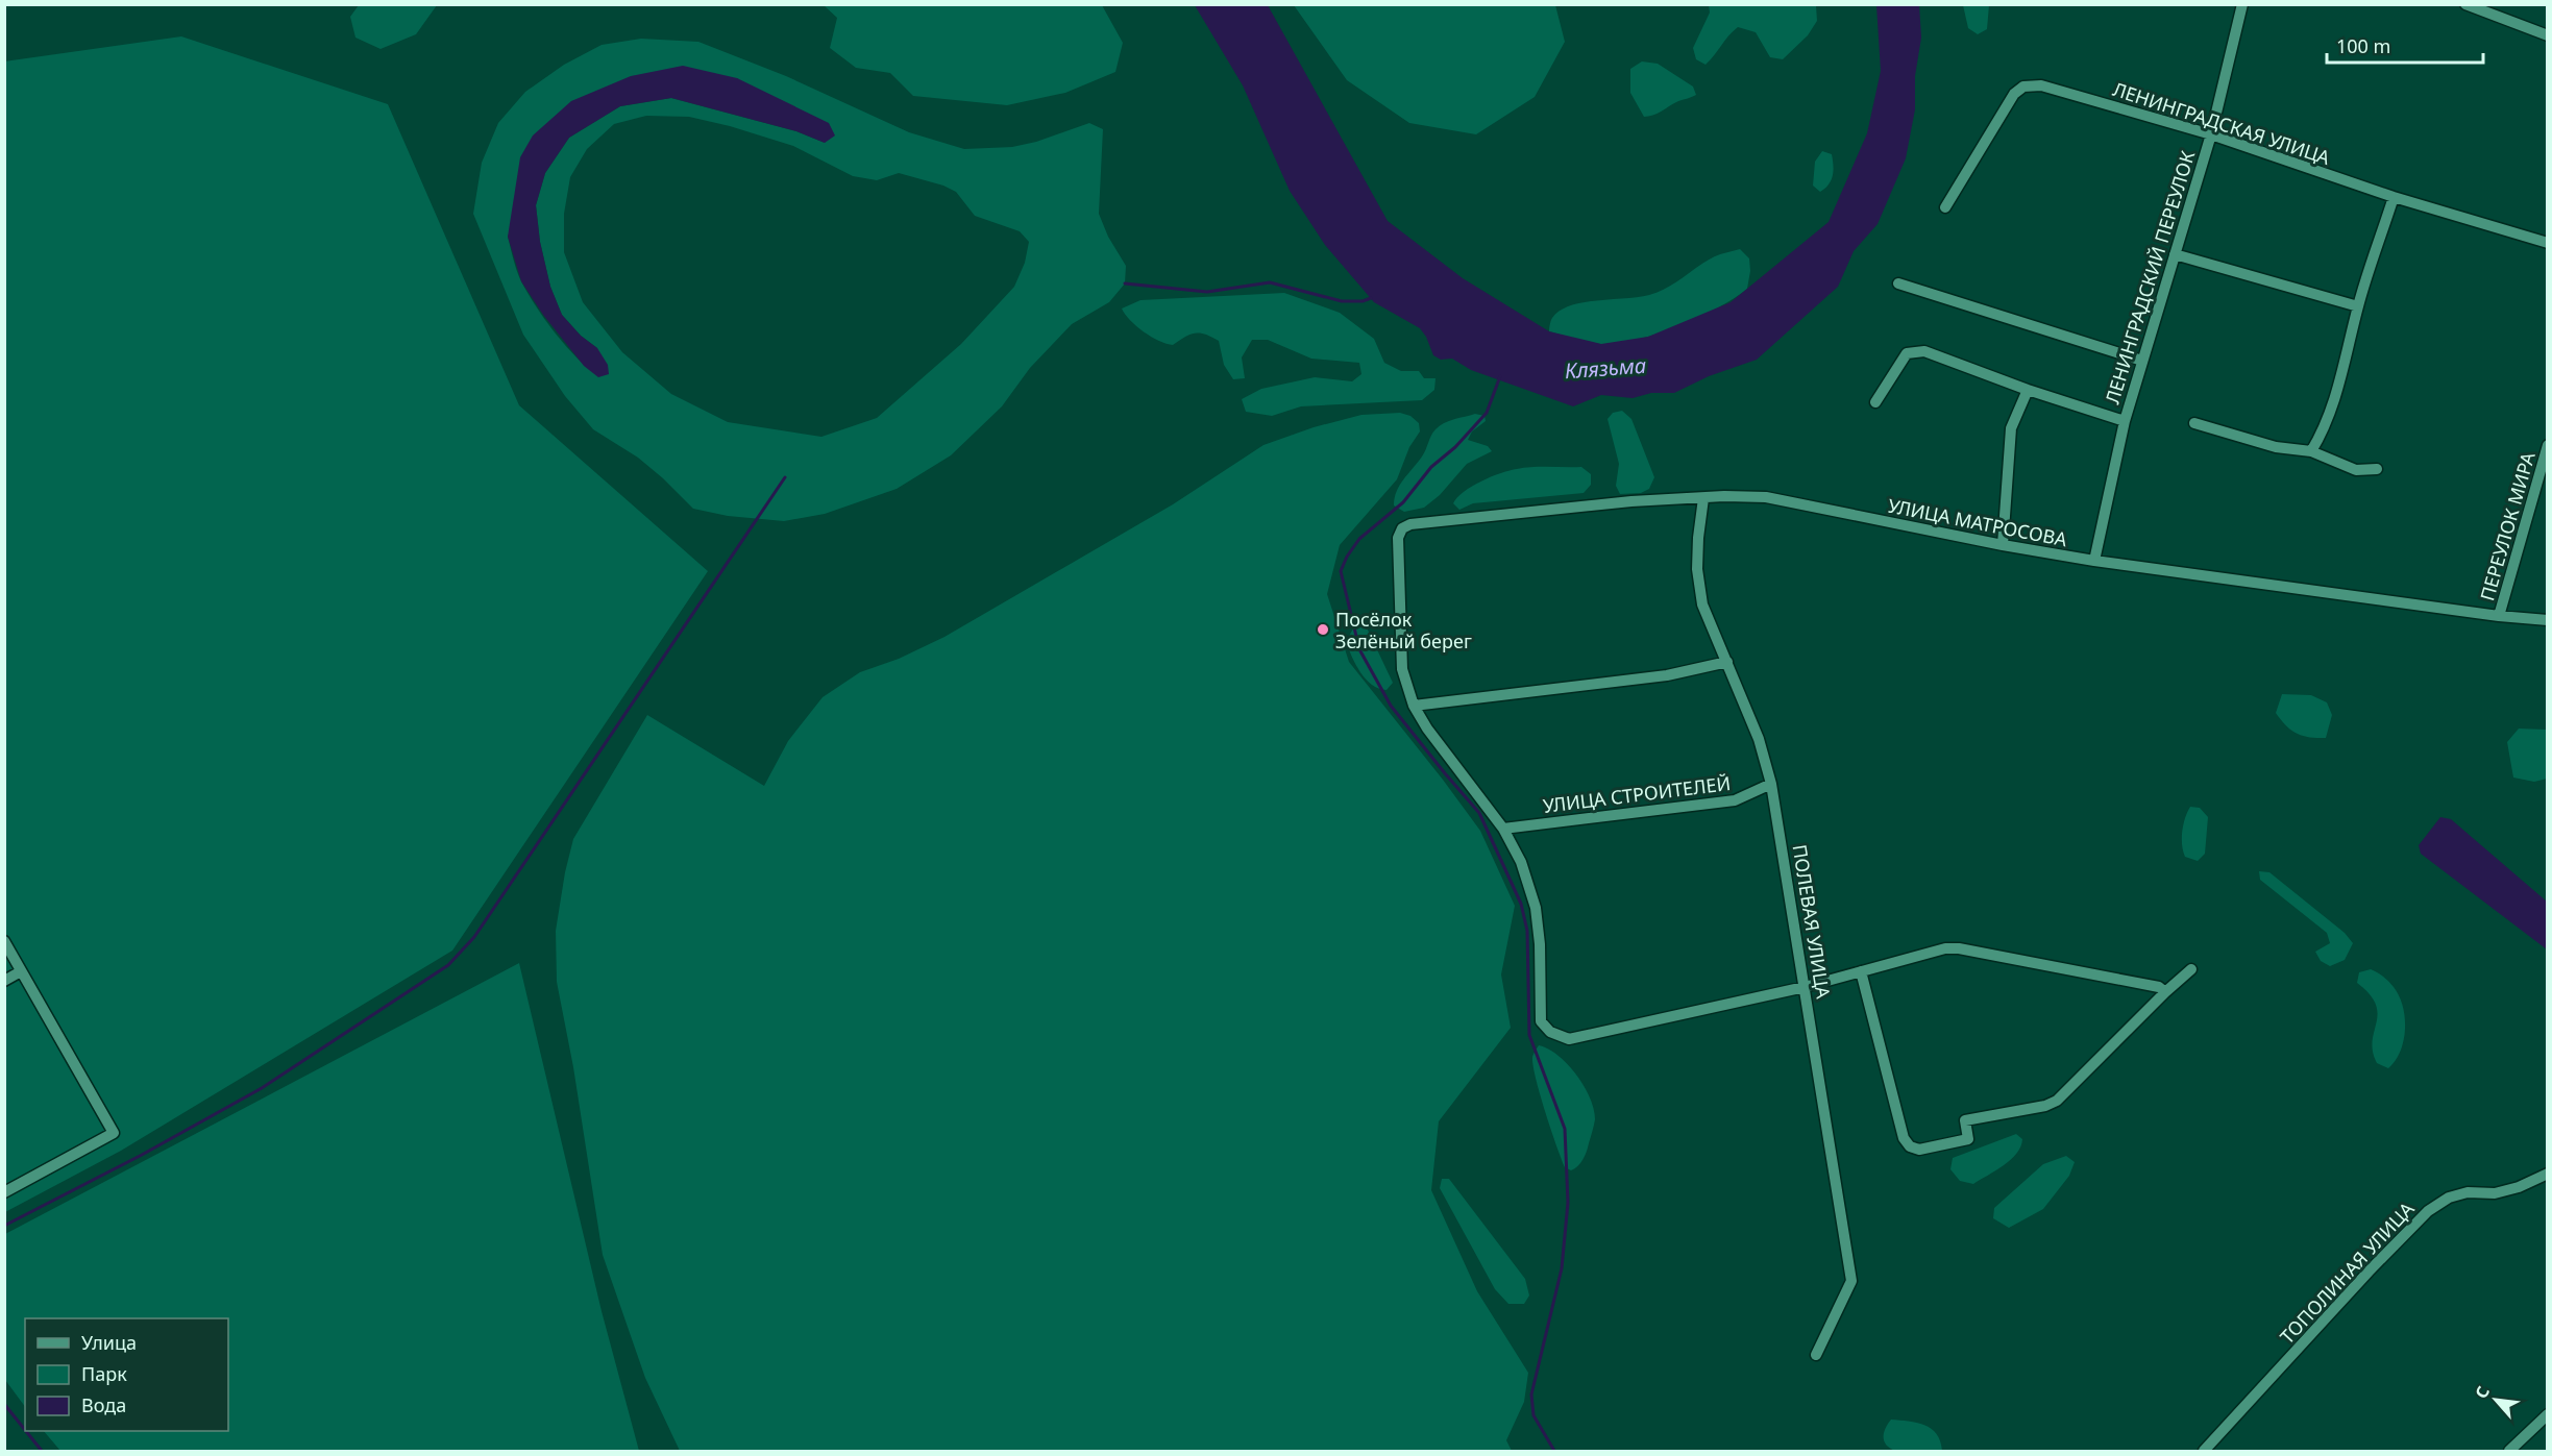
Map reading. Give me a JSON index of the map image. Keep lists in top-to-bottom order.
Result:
{
  "streets": {
    "street": [
      "ЛЕНИНГРАДСКАЯ УЛИЦА",
      "ЛЕНИНГРАДСКИЙ ПЕРЕУЛОК",
      "УЛИЦА МАТРОСОВА",
      "ПЕРЕУЛОК МИРА",
      "УЛИЦА СТРОИТЕЛЕЙ",
      "ПОЛЕВАЯ УЛИЦА",
      "ТОПОЛИНАЯ УЛИЦА"
    ]
  },
  "crossings": [
    ["ЛЕНИНГРАДСКАЯ УЛИЦА", "ЛЕНИНГРАДСКИЙ ПЕРЕУЛОК"],
    ["ЛЕНИНГРАДСКИЙ ПЕРЕУЛОК", "УЛИЦА МАТРОСОВА"],
    ["УЛИЦА МАТРОСОВА", "ПЕРЕУЛОК МИРА"],
    ["УЛИЦА МАТРОСОВА", "ПОЛЕВАЯ УЛИЦА"],
    ["УЛИЦА СТРОИТЕЛЕЙ", "ПОЛЕВАЯ УЛИЦА"]
  ],
  "water": ["Клязьма"],
  "places": ["Посёлок Зелёный берег"],
  "legend": ["Улица", "Парк", "Вода"],
  "scale_bar": "100 m",
  "north": "top left"
}
